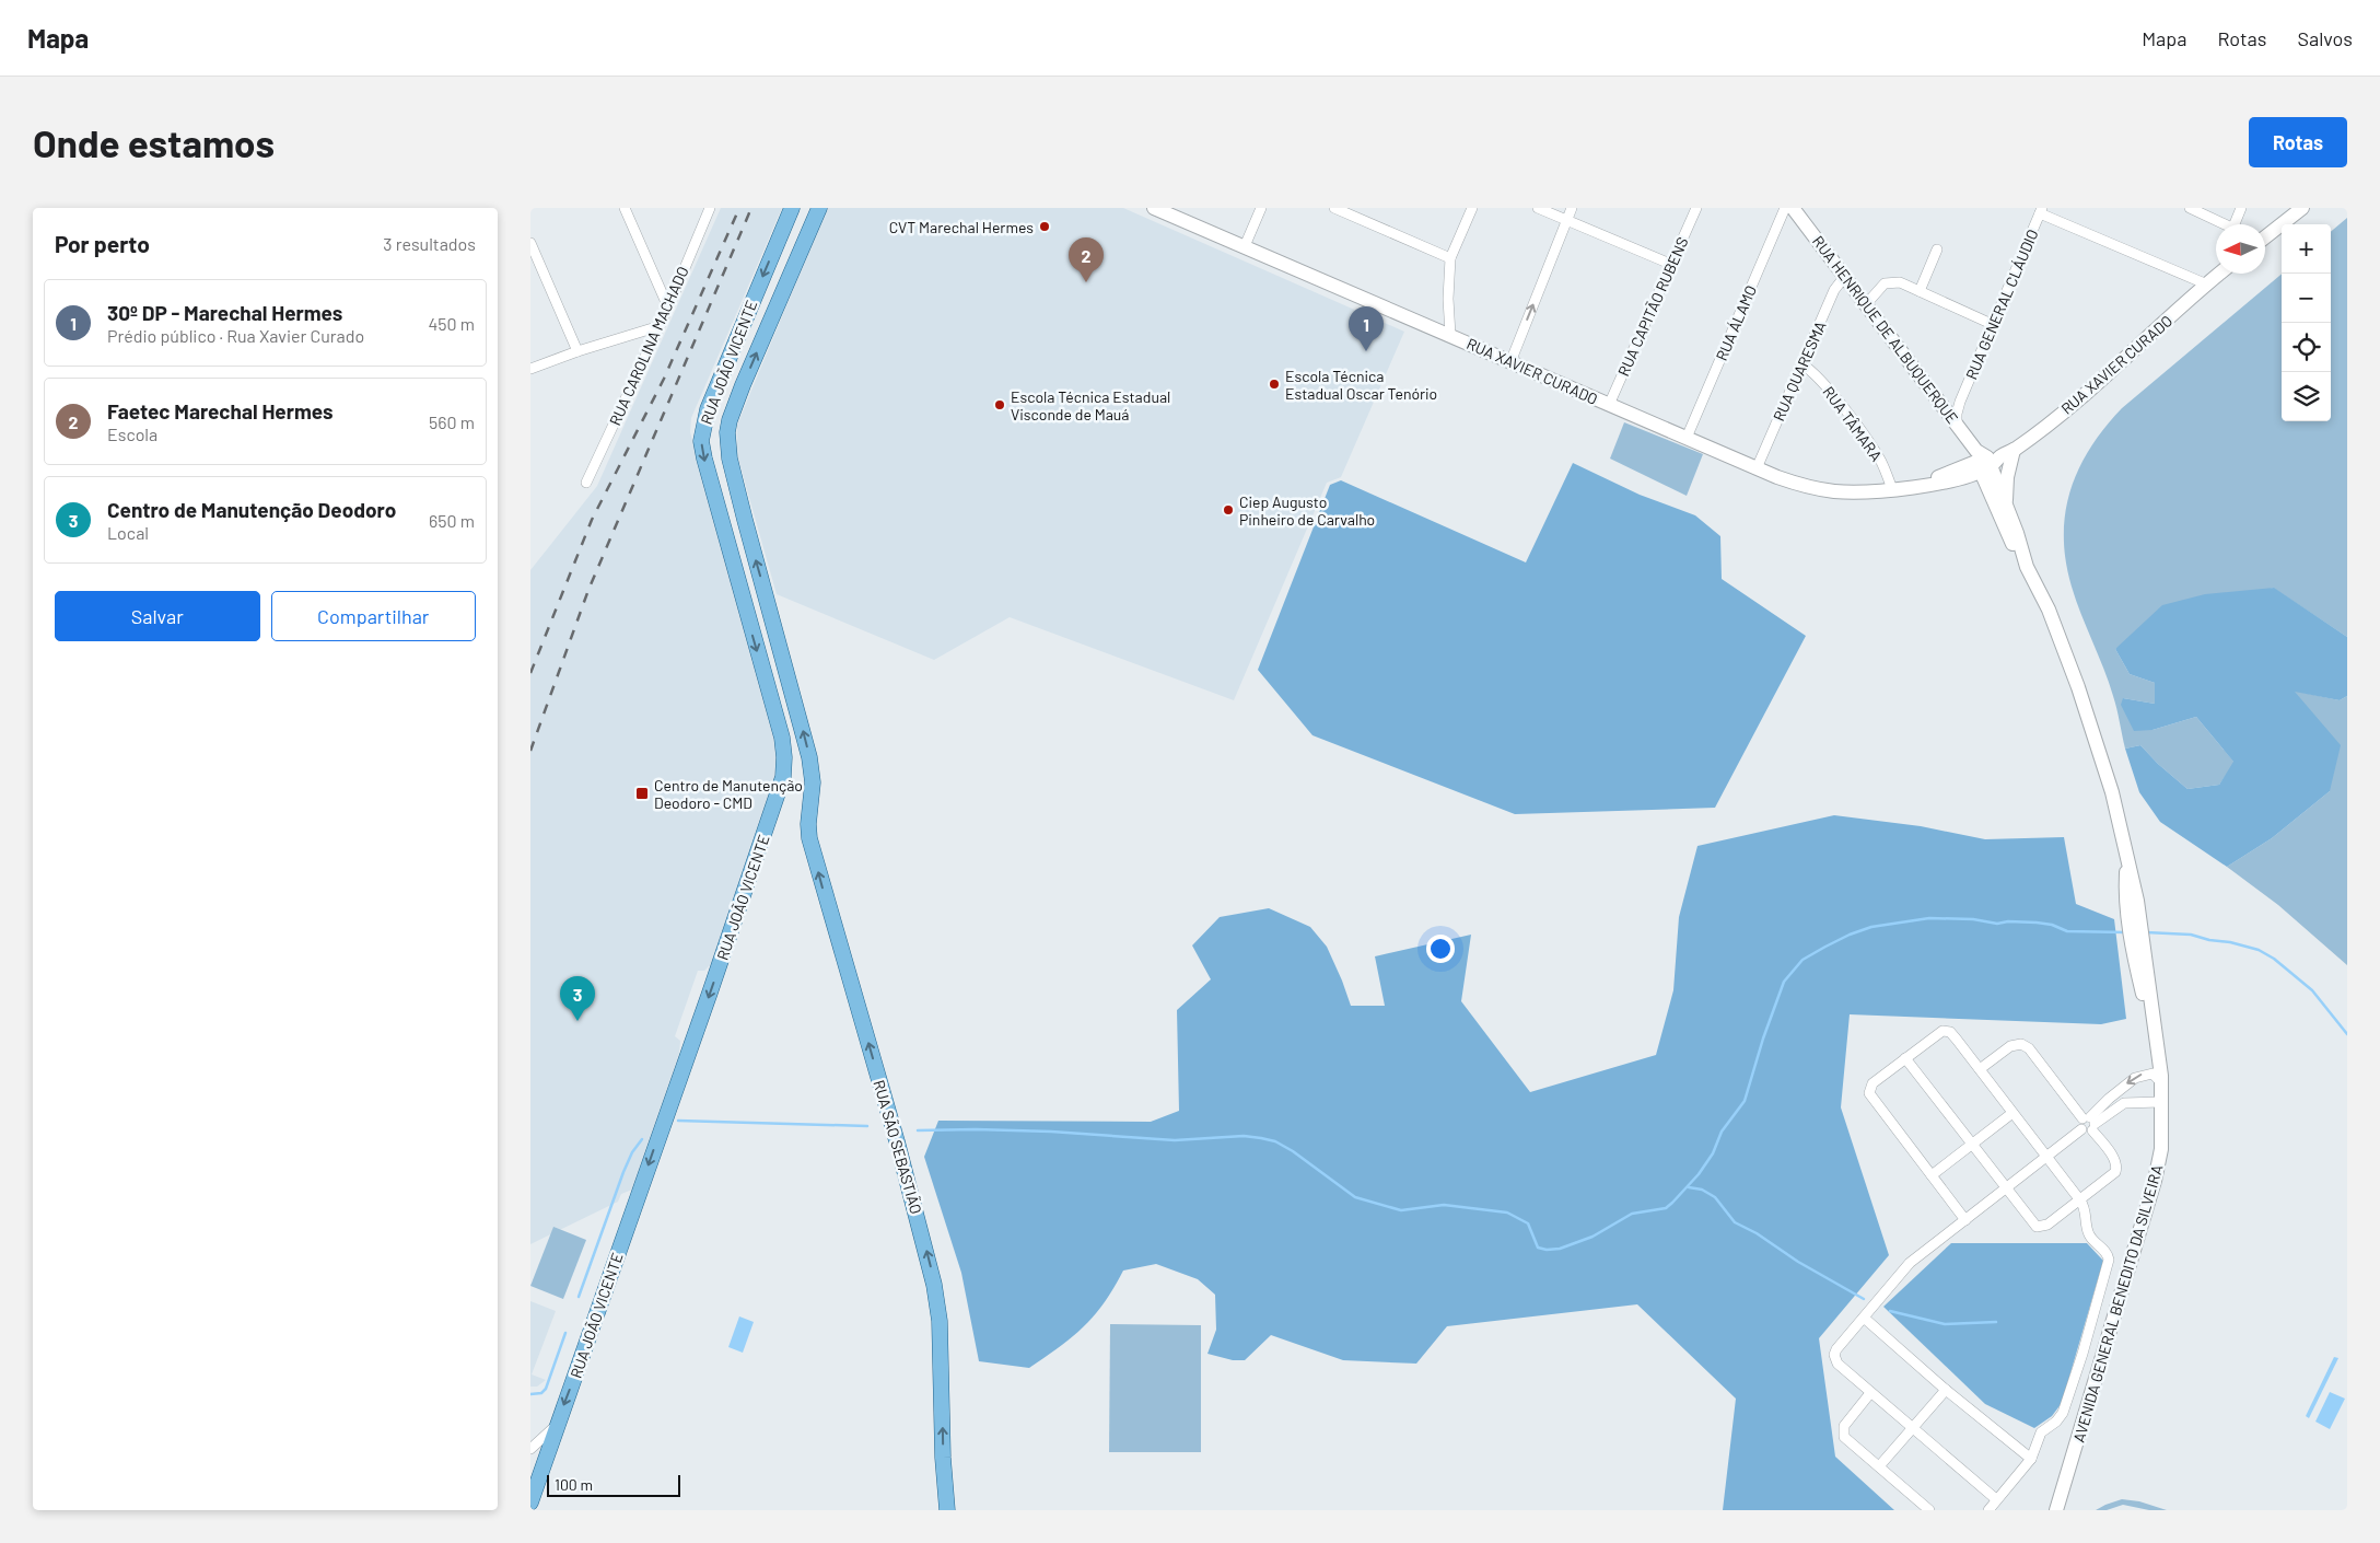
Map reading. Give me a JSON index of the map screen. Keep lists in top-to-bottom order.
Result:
{
  "streets": {
    "main road": [
      "RUA HENRIQUE DE ALBUQUERQUE",
      "RUA JOÃO VICENTE",
      "RUA XAVIER CURADO",
      "RUA SÃO SEBASTIÃO",
      "AVENIDA GENERAL BENEDITO DA SILVEIRA"
    ],
    "street": [
      "RUA GENERAL CLÁUDIO",
      "RUA CAPITÃO RUBENS",
      "RUA ÁLAMO",
      "RUA CAROLINA MACHADO",
      "RUA QUARESMA",
      "RUA TÂMARA"
    ]
  },
  "crossings": [
    ["RUA GENERAL CLÁUDIO", "RUA HENRIQUE DE ALBUQUERQUE"],
    ["RUA CAPITÃO RUBENS", "RUA XAVIER CURADO"],
    ["RUA ÁLAMO", "RUA XAVIER CURADO"],
    ["RUA HENRIQUE DE ALBUQUERQUE", "RUA XAVIER CURADO"],
    ["RUA HENRIQUE DE ALBUQUERQUE", "RUA QUARESMA"],
    ["RUA HENRIQUE DE ALBUQUERQUE", "AVENIDA GENERAL BENEDITO DA SILVEIRA"],
    ["RUA JOÃO VICENTE", "RUA SÃO SEBASTIÃO"],
    ["RUA XAVIER CURADO", "RUA QUARESMA"],
    ["RUA XAVIER CURADO", "RUA TÂMARA"],
    ["RUA XAVIER CURADO", "AVENIDA GENERAL BENEDITO DA SILVEIRA"],
    ["RUA QUARESMA", "RUA TÂMARA"]
  ],
  "one_way": ["RUA SÃO SEBASTIÃO"],
  "places": {
    "other": [
      "CVT Marechal Hermes",
      "Escola Técnica Estadual Oscar Tenório",
      "Escola Técnica Estadual Visconde de Mauá",
      "Ciep Augusto Pinheiro de Carvalho"
    ],
    "transit": ["Centro de Manutenção Deodoro - CMD"]
  },
  "scale_bar": "100 m",
  "north": "left",
  "page": {
    "header": "Mapa",
    "nav": ["Mapa", "Rotas", "Salvos"],
    "buttons": [
      "Rotas",
      ["Salvar", "Compartilhar"]
    ],
    "title": "Onde estamos",
    "heading": ["Por perto", "3 resultados"],
    "map_buttons": ["+", "−"],
    "pins": ["2", "1", "3"],
    "list": [
      {
        "mark": "1",
        "name": "30º DP - Marechal Hermes",
        "note": "Prédio público · Rua Xavier Curado",
        "value": "450 m"
      },
      {
        "mark": "2",
        "name": "Faetec Marechal Hermes",
        "note": "Escola",
        "value": "560 m"
      },
      {
        "mark": "3",
        "name": "Centro de Manutenção Deodoro",
        "note": "Local",
        "value": "650 m"
      }
    ],
    "scale": "100 m"
  }
}
